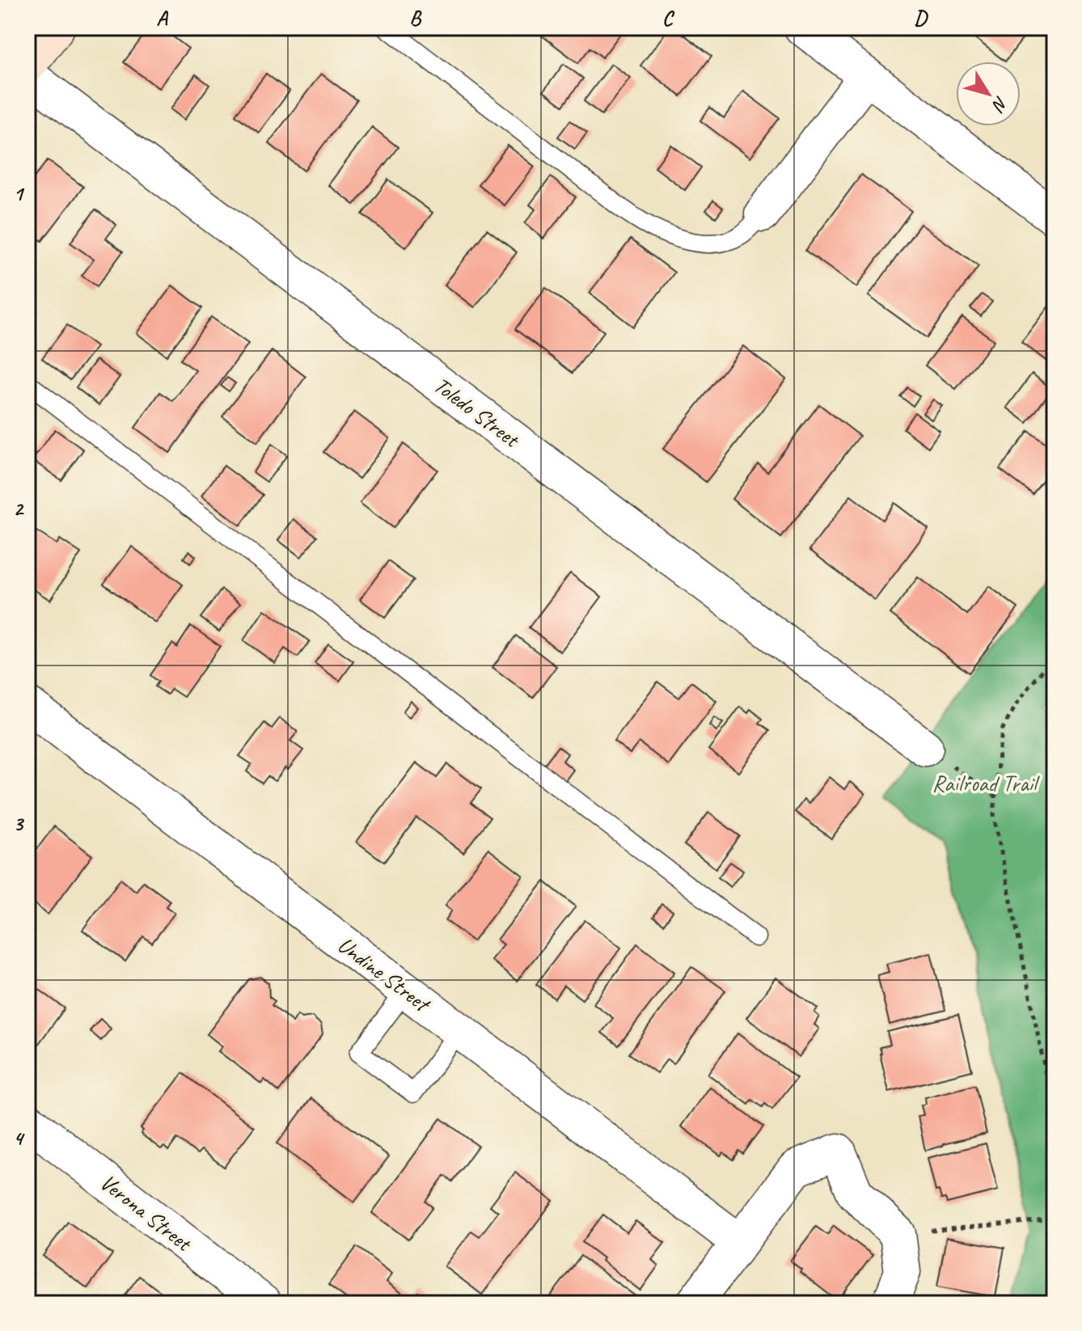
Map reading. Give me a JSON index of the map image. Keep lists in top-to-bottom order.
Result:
{
  "streets": {
    "street": ["Toledo Street", "Undine Street", "Verona Street"]
  },
  "parks": ["Railroad Trail"],
  "north": "bottom right",
  "grid": {
    "columns": [
      "A",
      "B",
      "C",
      "D"
    ],
    "rows": [
      "1",
      "2",
      "3",
      "4"
    ]
  }
}
